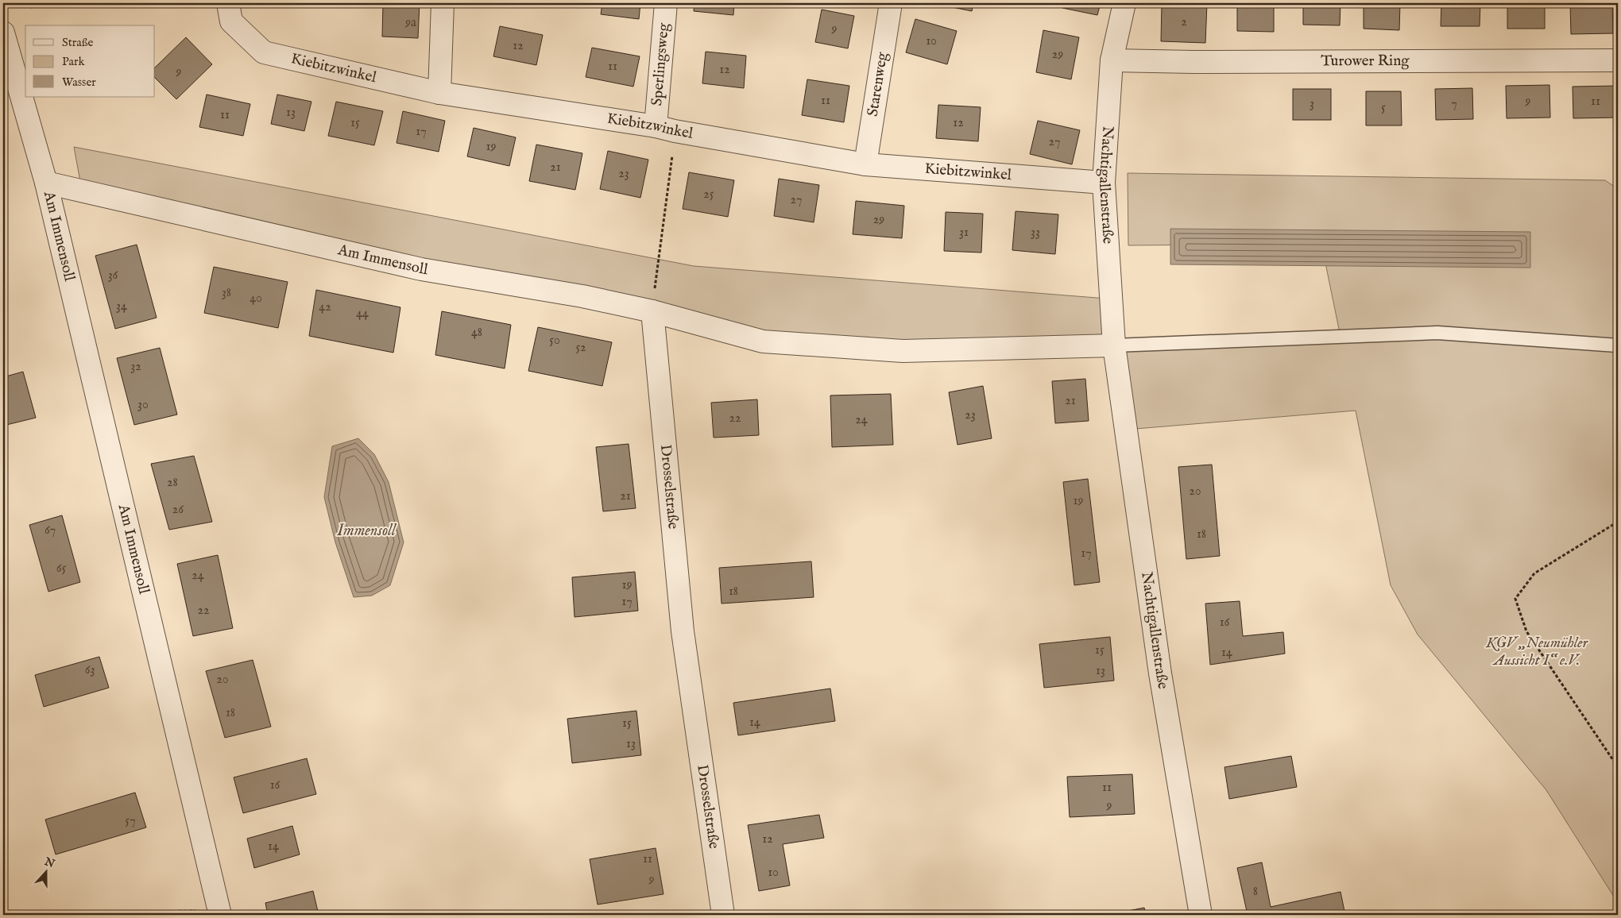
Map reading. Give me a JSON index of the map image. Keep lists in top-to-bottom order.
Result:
{
  "streets": {
    "street": [
      "Turower Ring",
      "Sperlingsweg",
      "Kiebitzwinkel",
      "Starenweg",
      "Nachtigallenstraße",
      "Am Immensoll",
      "Drosselstraße"
    ]
  },
  "crossings": [
    ["Turower Ring", "Nachtigallenstraße"],
    ["Sperlingsweg", "Kiebitzwinkel"],
    ["Kiebitzwinkel", "Starenweg"],
    ["Kiebitzwinkel", "Nachtigallenstraße"],
    ["Am Immensoll", "Drosselstraße"]
  ],
  "water": ["Immensoll"],
  "parks": ["KGV „Neumühler Aussicht I“ e.V."],
  "house_numbers": [
    "2",
    "9a",
    "9",
    "10",
    "12",
    "29",
    "11",
    "12",
    "9",
    "11",
    "9",
    "11",
    "3",
    "7",
    "5",
    "13",
    "11",
    "15",
    "12",
    "17",
    "27",
    "19",
    "21",
    "23",
    "25",
    "27",
    "29",
    "31",
    "33",
    "36",
    "38",
    "40",
    "34",
    "42",
    "44",
    "48",
    "50",
    "52",
    "32",
    "21",
    "30",
    "23",
    "22",
    "24",
    "28",
    "20",
    "21",
    "19",
    "26",
    "67",
    "18",
    "17",
    "65",
    "24",
    "19",
    "18",
    "17",
    "22",
    "16",
    "15",
    "14",
    "63",
    "13",
    "20",
    "18",
    "14",
    "15",
    "13",
    "16",
    "11",
    "9",
    "57",
    "12",
    "14",
    "11",
    "10",
    "9",
    "8"
  ],
  "legend": ["Straße", "Park", "Wasser"],
  "north": "top"
}
